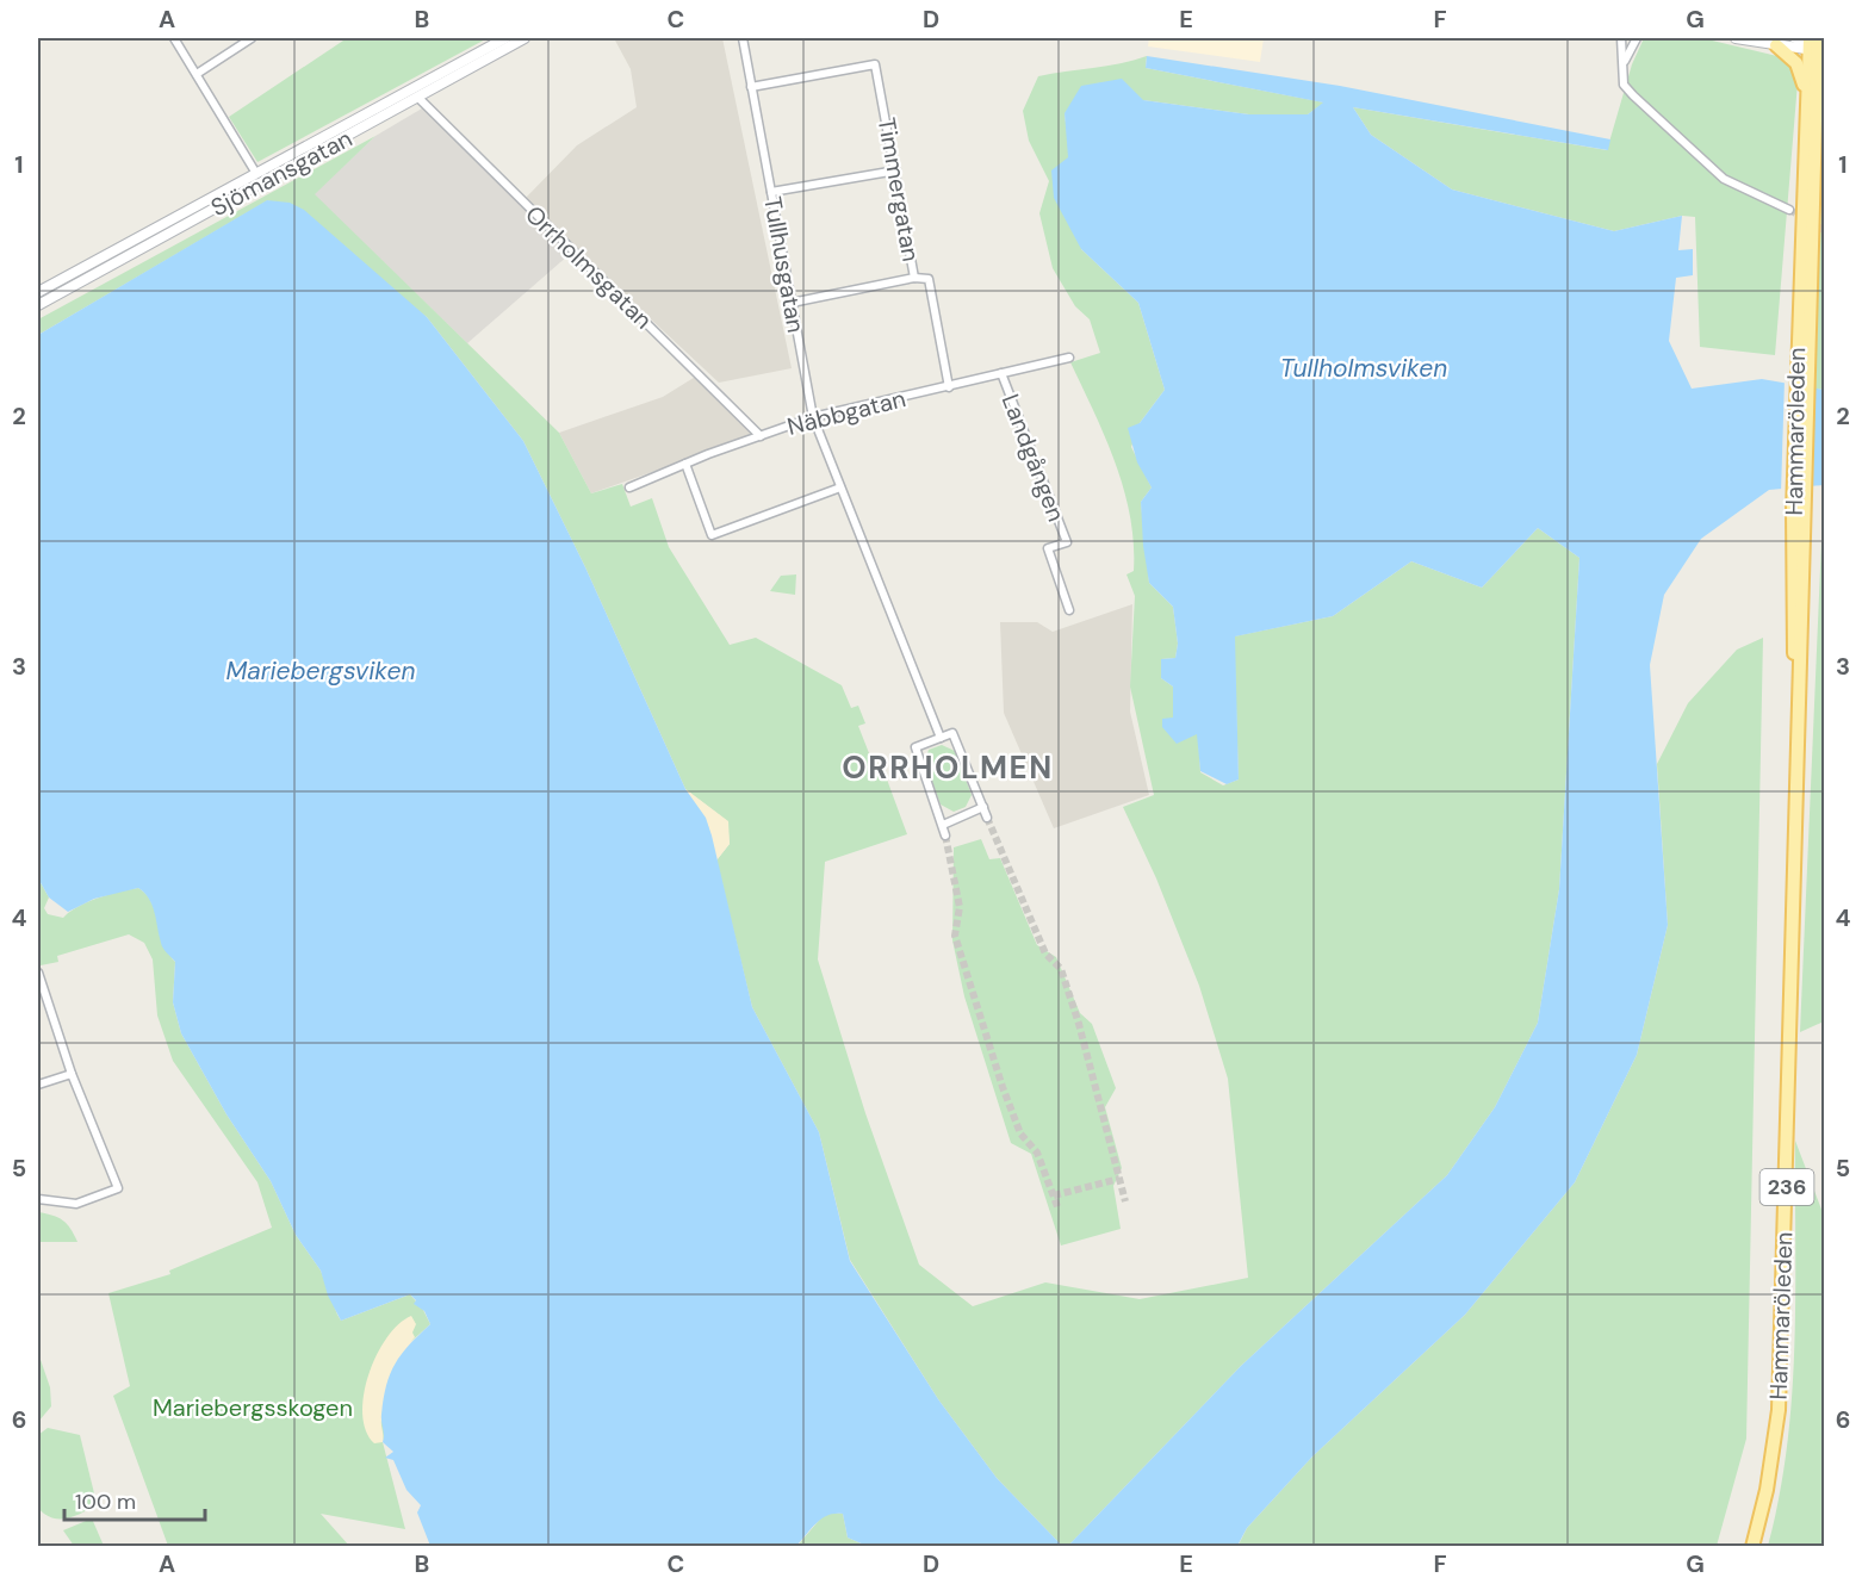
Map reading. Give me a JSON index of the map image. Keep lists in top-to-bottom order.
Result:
{
  "streets": {
    "main road": ["Hammaröleden", "236"],
    "street": [
      "Sjömansgatan",
      "Timmergatan",
      "Tullhusgatan",
      "Orrholmsgatan",
      "Näbbgatan",
      "Landgången"
    ]
  },
  "crossings": [
    ["Sjömansgatan", "Orrholmsgatan"],
    ["Timmergatan", "Tullhusgatan"],
    ["Timmergatan", "Näbbgatan"],
    ["Tullhusgatan", "Näbbgatan"],
    ["Orrholmsgatan", "Näbbgatan"],
    ["Näbbgatan", "Landgången"]
  ],
  "districts": ["ORRHOLMEN"],
  "water": ["Tullholmsviken", "Mariebergsviken"],
  "parks": ["Mariebergsskogen"],
  "scale_bar": "100 m",
  "grid": {
    "columns": [
      "A",
      "B",
      "C",
      "D",
      "E",
      "F",
      "G"
    ],
    "rows": [
      "1",
      "2",
      "3",
      "4",
      "5",
      "6"
    ]
  }
}
